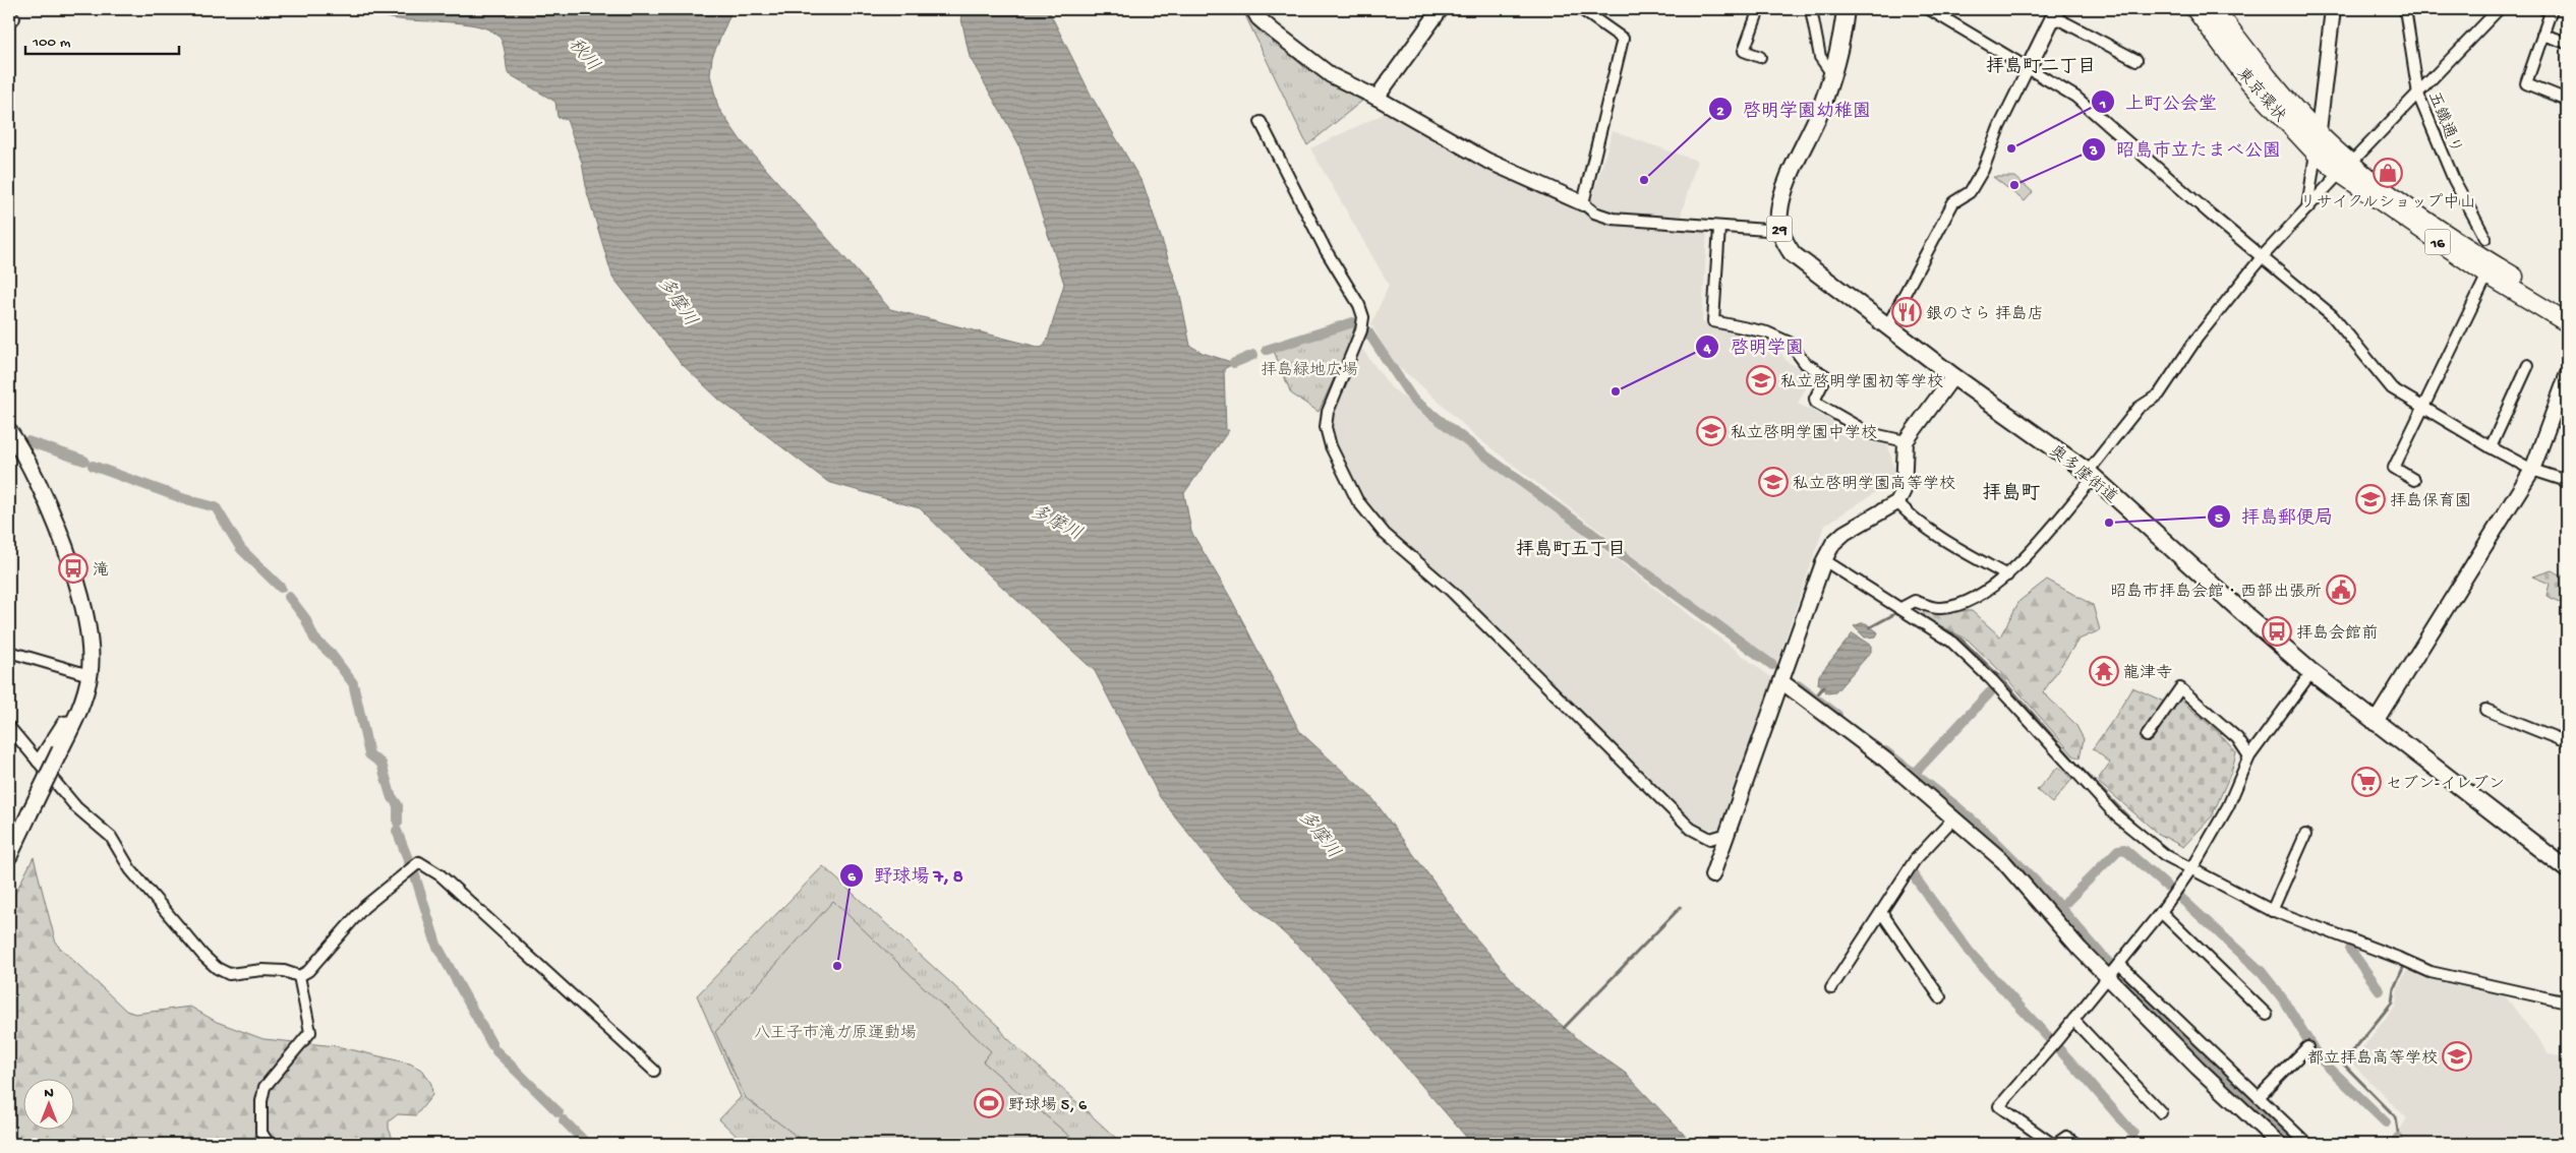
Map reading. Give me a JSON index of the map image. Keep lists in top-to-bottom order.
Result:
{
  "streets": {
    "highway": ["東京環状", "16"],
    "main road": ["29", "奥多摩街道"],
    "street": ["五鐵通り"]
  },
  "districts": ["拝島町二丁目", "拝島町", "拝島町五丁目"],
  "water": ["秋川", "多摩川"],
  "parks": ["拝島緑地広場", "八王子市滝ガ原運動場"],
  "places": {
    "other": [
      "上町公会堂",
      "啓明学園幼稚園",
      "昭島市立たまべ公園",
      "啓明学園",
      "拝島郵便局",
      "野球場 7, 8"
    ],
    "shop": ["リサイクルショップ中山"],
    "restaurant": ["銀のさら 拝島店"],
    "school or university": [
      "私立啓明学園初等学校",
      "私立啓明学園中学校",
      "私立啓明学園高等学校",
      "拝島保育園",
      "都立拝島高等学校"
    ],
    "bus stop": ["滝", "拝島会館前"],
    "public building": ["昭島市拝島会館・西部出張所"],
    "temple": ["龍津寺"],
    "supermarket": ["セブン-イレブン"],
    "sports": ["野球場 5, 6"]
  },
  "scale_bar": "100 m",
  "north": "top"
}
